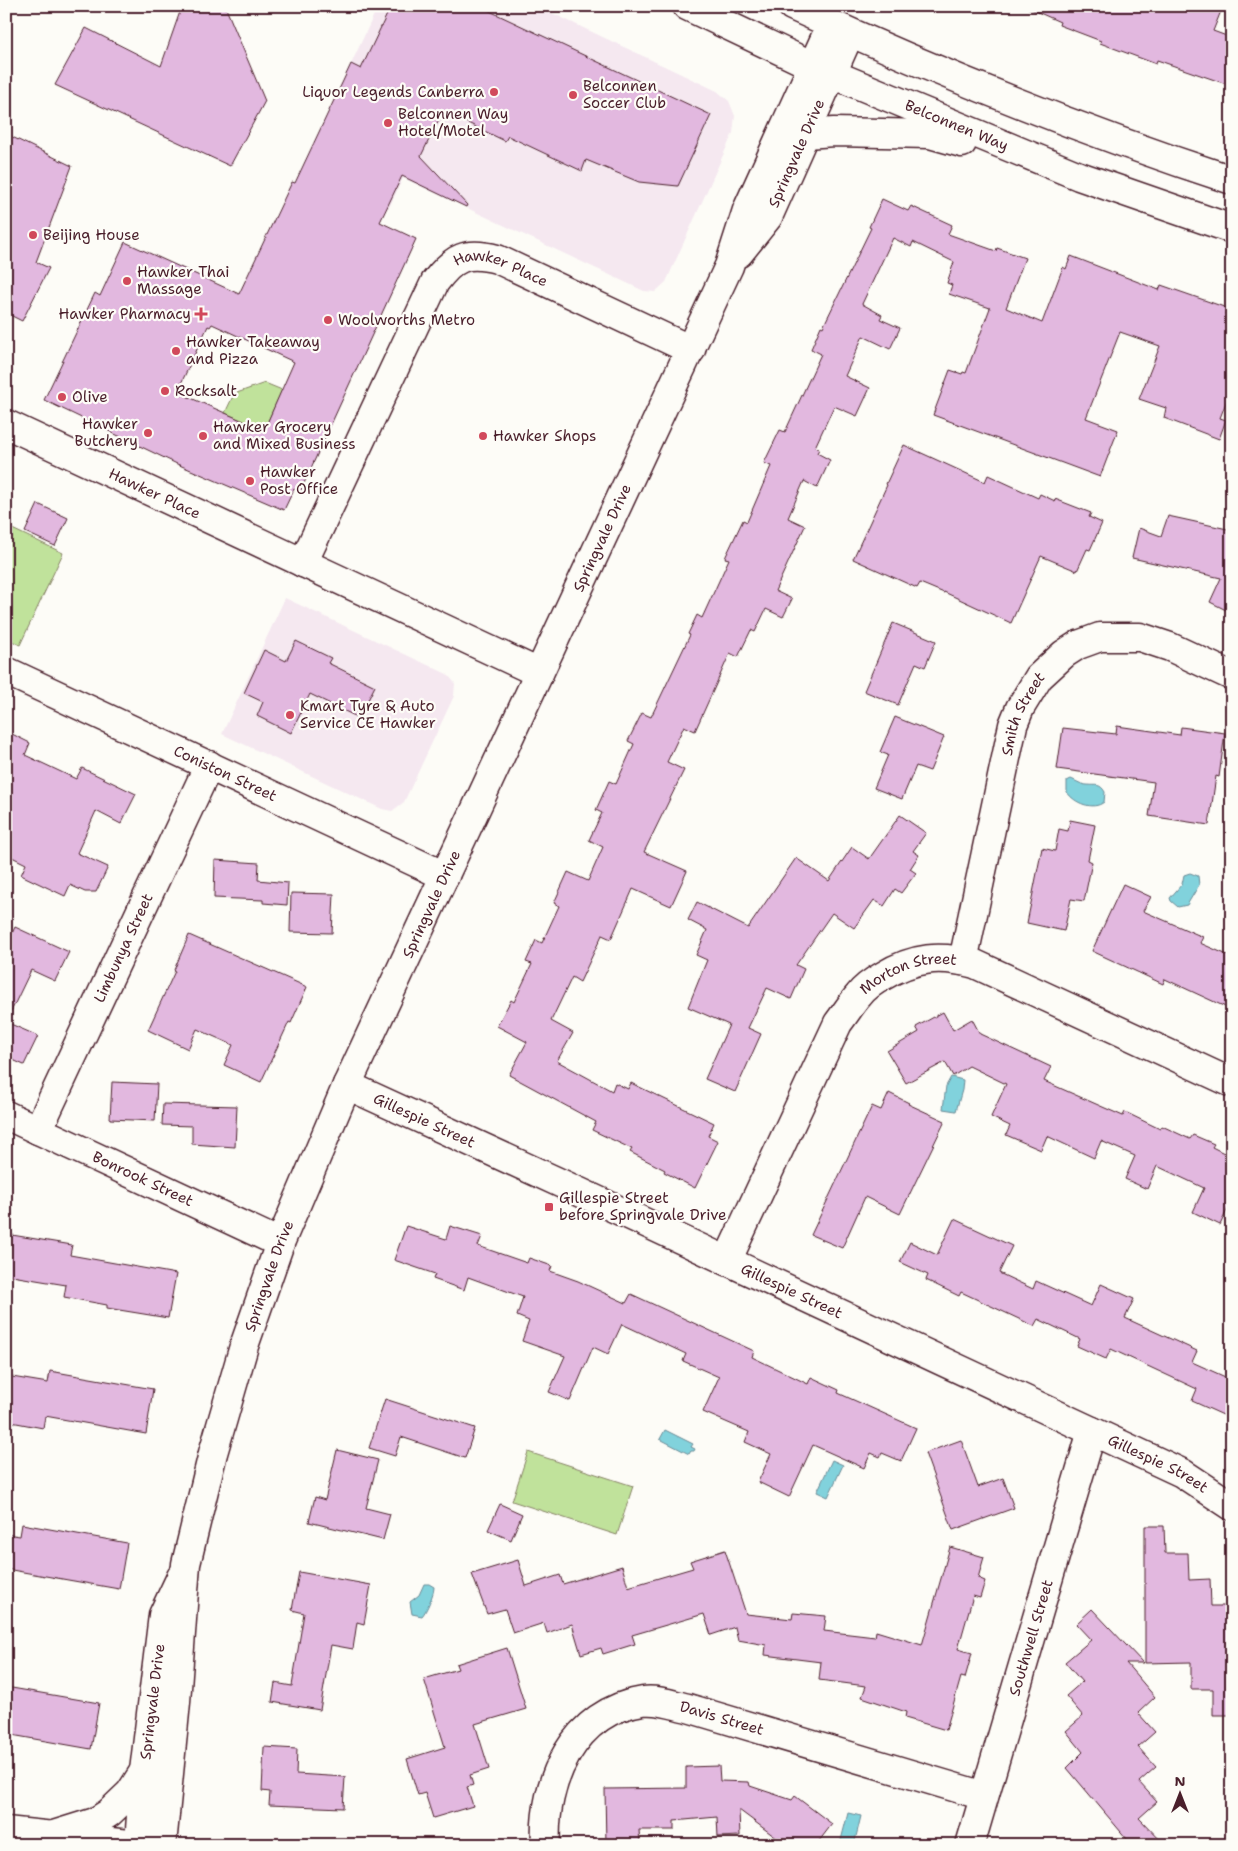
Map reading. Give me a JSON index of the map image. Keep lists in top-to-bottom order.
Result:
{
  "streets": {
    "street": [
      "Belconnen Way",
      "Springvale Drive",
      "Hawker Place",
      "Smith Street",
      "Coniston Street",
      "Limbunya Street",
      "Morton Street",
      "Gillespie Street",
      "Bonrook Street",
      "Southwell Street",
      "Davis Street"
    ]
  },
  "crossings": [
    ["Belconnen Way", "Springvale Drive"],
    ["Springvale Drive", "Hawker Place"],
    ["Springvale Drive", "Coniston Street"],
    ["Springvale Drive", "Gillespie Street"],
    ["Springvale Drive", "Bonrook Street"],
    ["Smith Street", "Morton Street"],
    ["Coniston Street", "Limbunya Street"],
    ["Limbunya Street", "Bonrook Street"],
    ["Morton Street", "Gillespie Street"],
    ["Gillespie Street", "Southwell Street"],
    ["Southwell Street", "Davis Street"]
  ],
  "places": {
    "other": [
      "Liquor Legends Canberra",
      "Belconnen Soccer Club",
      "Belconnen Way Hotel/Motel",
      "Beijing House",
      "Hawker Thai Massage",
      "Woolworths Metro",
      "Hawker Takeaway and Pizza",
      "Rocksalt",
      "Olive",
      "Hawker Butchery",
      "Hawker Grocery and Mixed Business",
      "Hawker Shops",
      "Hawker Post Office",
      "Kmart Tyre & Auto Service CE Hawker"
    ],
    "health": ["Hawker Pharmacy"],
    "transit": ["Gillespie Street before Springvale Drive"]
  },
  "north": "top"
}
